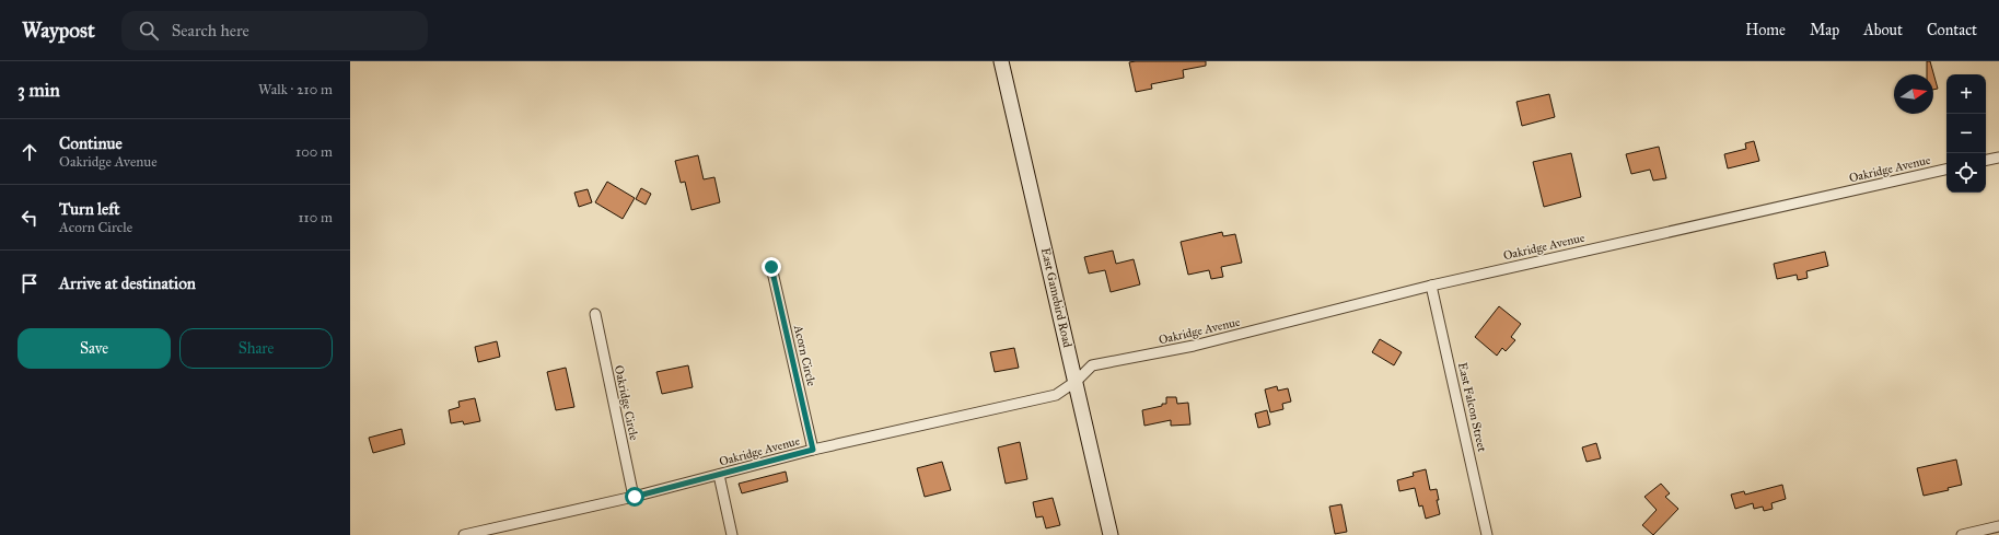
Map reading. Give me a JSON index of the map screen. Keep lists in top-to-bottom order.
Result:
{
  "streets": {
    "main road": ["East Gamebird Road"],
    "street": [
      "Oakridge Avenue",
      "Acorn Circle",
      "Oakridge Circle",
      "East Falcon Street"
    ]
  },
  "crossings": [
    ["Oakridge Avenue", "East Gamebird Road"],
    ["Oakridge Avenue", "Acorn Circle"],
    ["Oakridge Avenue", "Oakridge Circle"],
    ["Oakridge Avenue", "East Falcon Street"]
  ],
  "north": "right",
  "page": {
    "header": "Waypost",
    "search": "Search here",
    "nav": [
      "Home",
      "Map",
      "About",
      "Contact"
    ],
    "heading": ["3 min", "Walk · 210 m"],
    "map_buttons": ["+", "−"],
    "list": [
      ["Continue", "Oakridge Avenue", "100 m"],
      ["Turn left", "Acorn Circle", "110 m"],
      "Arrive at destination"
    ],
    "buttons": ["Save", "Share"]
  }
}
